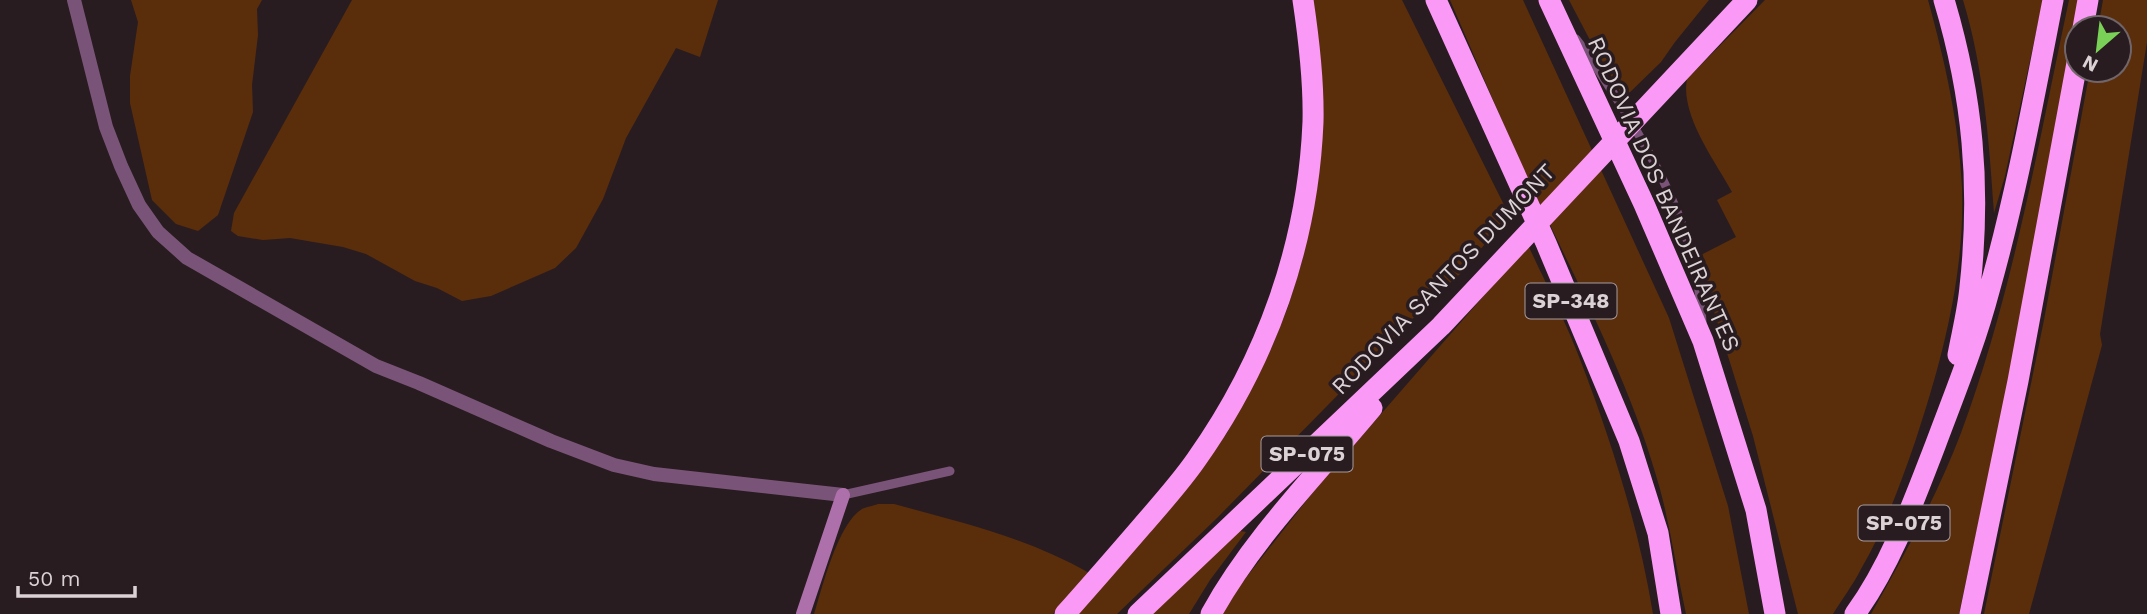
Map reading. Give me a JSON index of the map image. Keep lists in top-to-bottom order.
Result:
{
  "streets": {
    "highway": [
      "RODOVIA DOS BANDEIRANTES",
      "RODOVIA SANTOS DUMONT",
      "SP-348",
      "SP-075"
    ]
  },
  "scale_bar": "50 m",
  "north": "bottom left"
}
